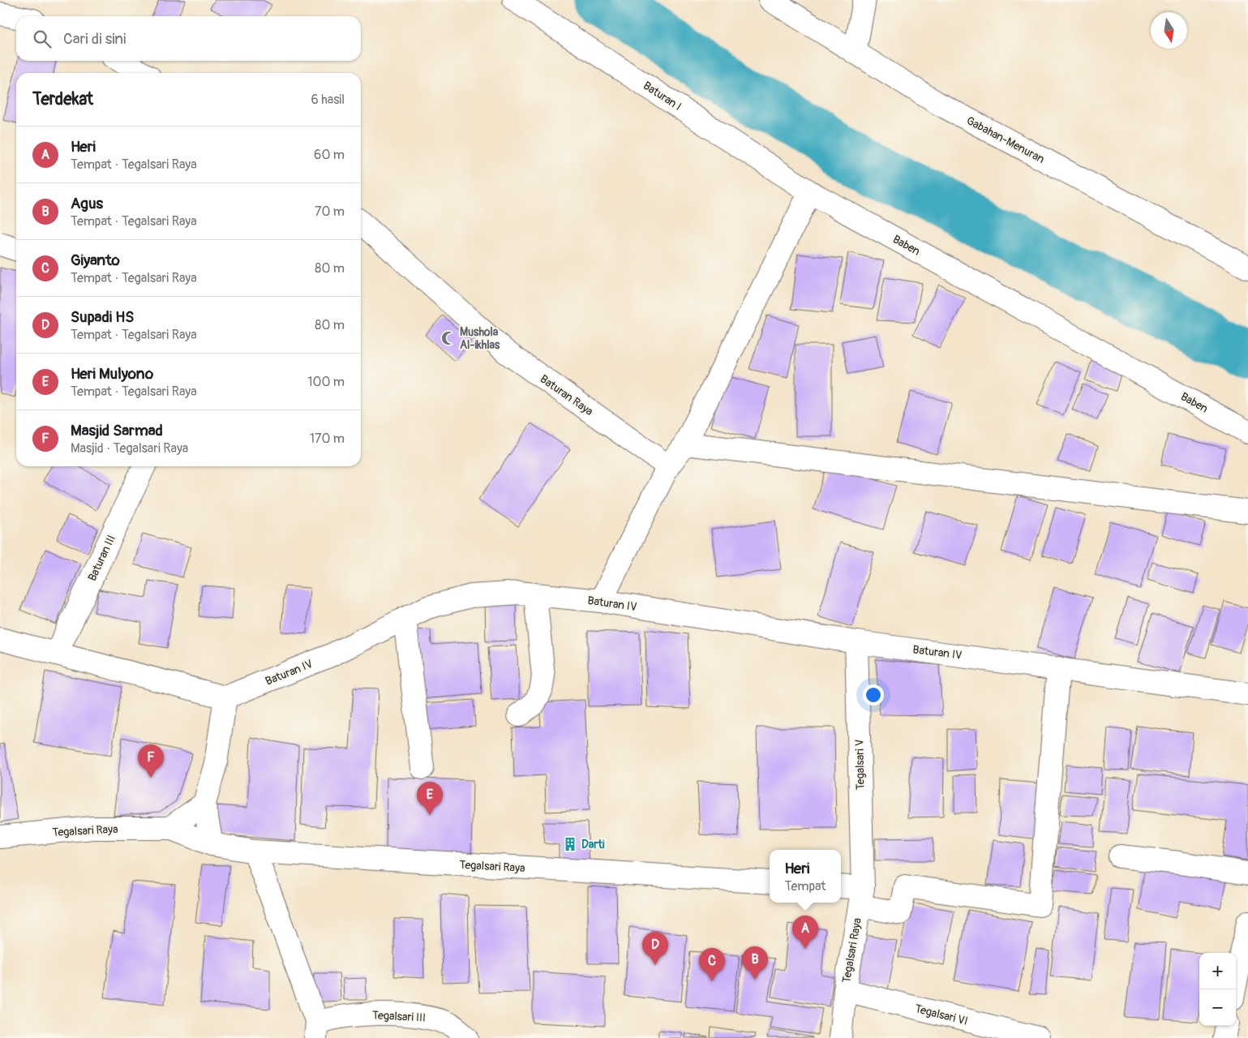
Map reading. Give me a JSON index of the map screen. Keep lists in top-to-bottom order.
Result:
{
  "streets": {
    "street": [
      "Baturan I",
      "Gabahan-Menuran",
      "Baben",
      "Baturan Raya",
      "Baturan III",
      "Baturan IV",
      "Tegalsari V",
      "Tegalsari Raya",
      "Tegalsari VI",
      "Tegalsari III"
    ]
  },
  "crossings": [
    ["Baturan I", "Baben"],
    ["Baturan IV", "Tegalsari V"],
    ["Tegalsari V", "Tegalsari Raya"],
    ["Tegalsari Raya", "Tegalsari VI"]
  ],
  "places": {
    "mosque": ["Mushola Al-ikhlas"],
    "building": ["Darti"]
  },
  "north": "bottom",
  "page": {
    "search": "Cari di sini",
    "heading": ["Terdekat", "6 hasil"],
    "list": [
      {
        "mark": "A",
        "name": "Heri",
        "note": "Tempat · Tegalsari Raya",
        "value": "60 m"
      },
      {
        "mark": "B",
        "name": "Agus",
        "note": "Tempat · Tegalsari Raya",
        "value": "70 m"
      },
      {
        "mark": "C",
        "name": "Giyanto",
        "note": "Tempat · Tegalsari Raya",
        "value": "80 m"
      },
      {
        "mark": "D",
        "name": "Supadi HS",
        "note": "Tempat · Tegalsari Raya",
        "value": "80 m"
      },
      {
        "mark": "E",
        "name": "Heri Mulyono",
        "note": "Tempat · Tegalsari Raya",
        "value": "100 m"
      },
      {
        "mark": "F",
        "name": "Masjid Sarmad",
        "note": "Masjid · Tegalsari Raya",
        "value": "170 m"
      }
    ],
    "pins": [
      "F",
      "E",
      "A",
      "D",
      "B",
      "C"
    ],
    "popup": ["Heri", "Tempat"],
    "map_buttons": ["+", "−"]
  }
}
